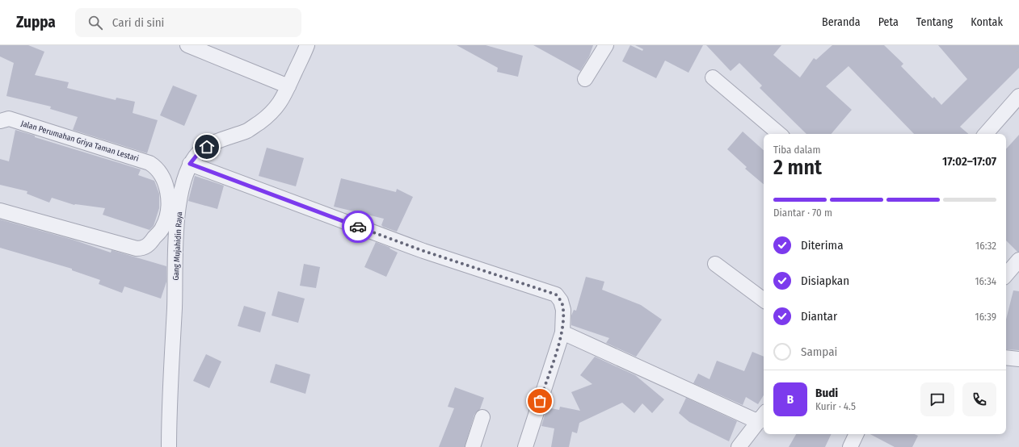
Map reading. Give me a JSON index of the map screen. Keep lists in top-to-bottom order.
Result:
{
  "streets": {
    "street": ["Jalan Perumahan Griya Taman Lestari", "Gang Mujahidin Raya"]
  },
  "page": {
    "header": "Zuppa",
    "search": "Cari di sini",
    "nav": [
      "Beranda",
      "Peta",
      "Tentang",
      "Kontak"
    ],
    "heading": ["2 mnt", "Tiba dalam", "17:02–17:07"],
    "panel": ["Budi", "Kurir · 4.5"],
    "bar": "Diantar · 70 m",
    "list": [
      ["Diterima", "16:32"],
      ["Disiapkan", "16:34"],
      ["Diantar", "16:39"],
      "Sampai"
    ],
    "round": "B"
  }
}
